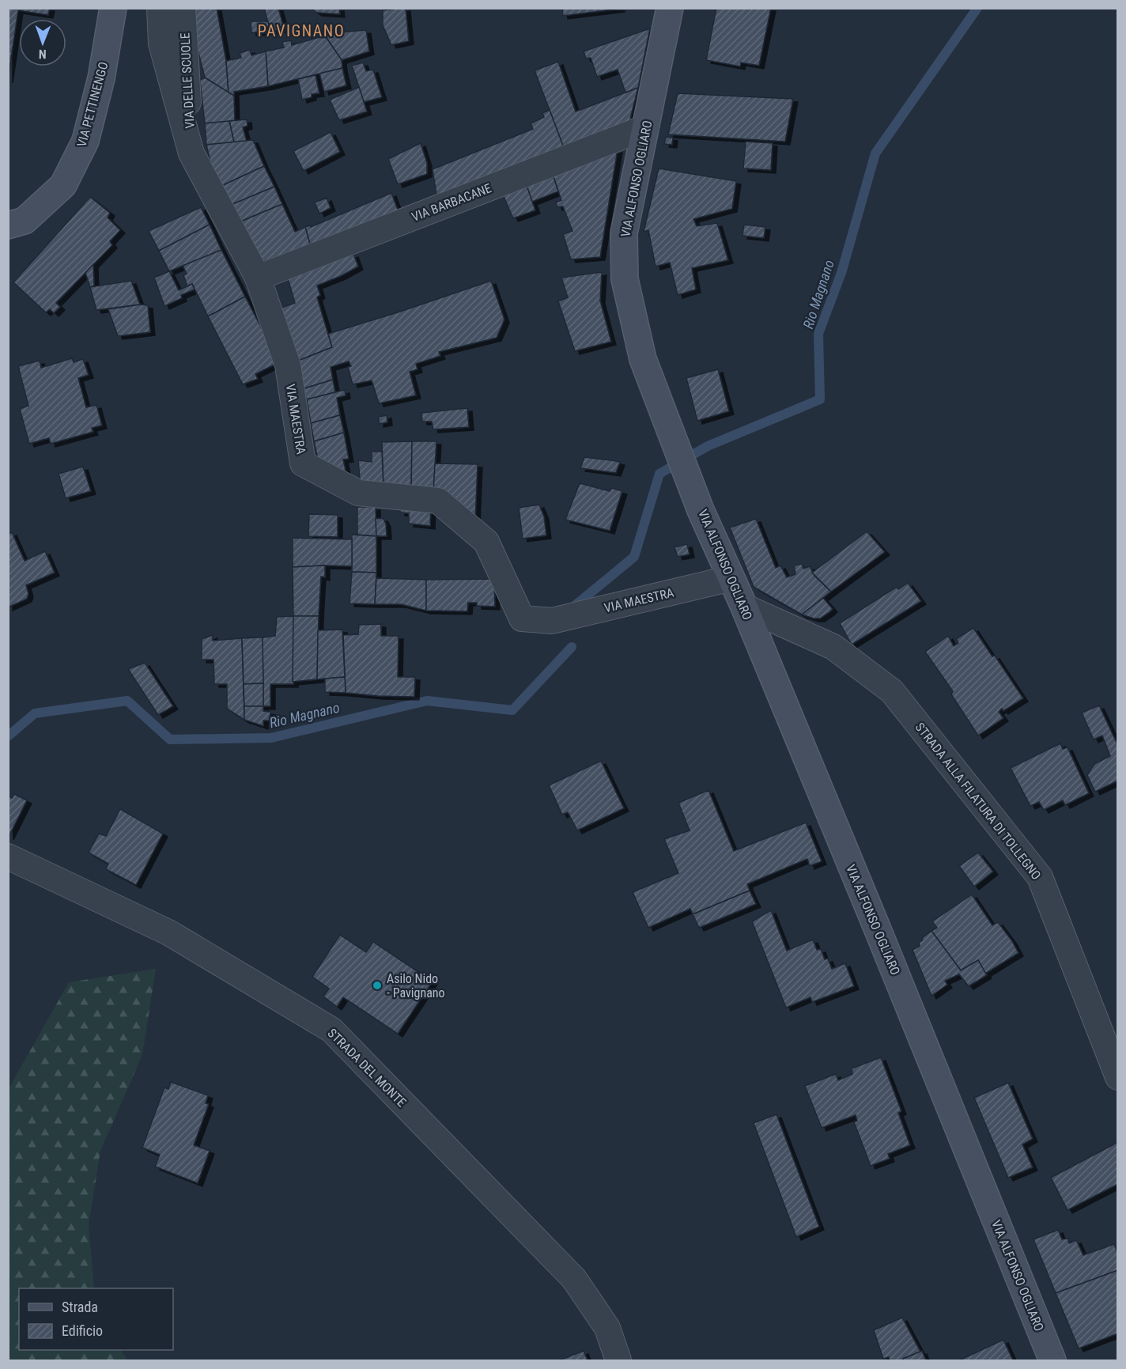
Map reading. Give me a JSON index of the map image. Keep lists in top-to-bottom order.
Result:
{
  "streets": {
    "main road": ["VIA PETTINENGO", "VIA ALFONSO OGLIARO"],
    "street": [
      "VIA DELLE SCUOLE",
      "VIA BARBACANE",
      "VIA MAESTRA",
      "STRADA ALLA FILATURA DI TOLLEGNO",
      "STRADA DEL MONTE"
    ]
  },
  "crossings": [
    ["VIA DELLE SCUOLE", "VIA MAESTRA"],
    ["VIA ALFONSO OGLIARO", "VIA BARBACANE"],
    ["VIA ALFONSO OGLIARO", "VIA MAESTRA"],
    ["VIA ALFONSO OGLIARO", "STRADA ALLA FILATURA DI TOLLEGNO"],
    ["VIA BARBACANE", "VIA MAESTRA"]
  ],
  "districts": ["PAVIGNANO"],
  "water": ["Rio Magnano"],
  "places": ["Asilo Nido - Pavignano"],
  "legend": ["Strada", "Edificio"],
  "north": "bottom"
}
